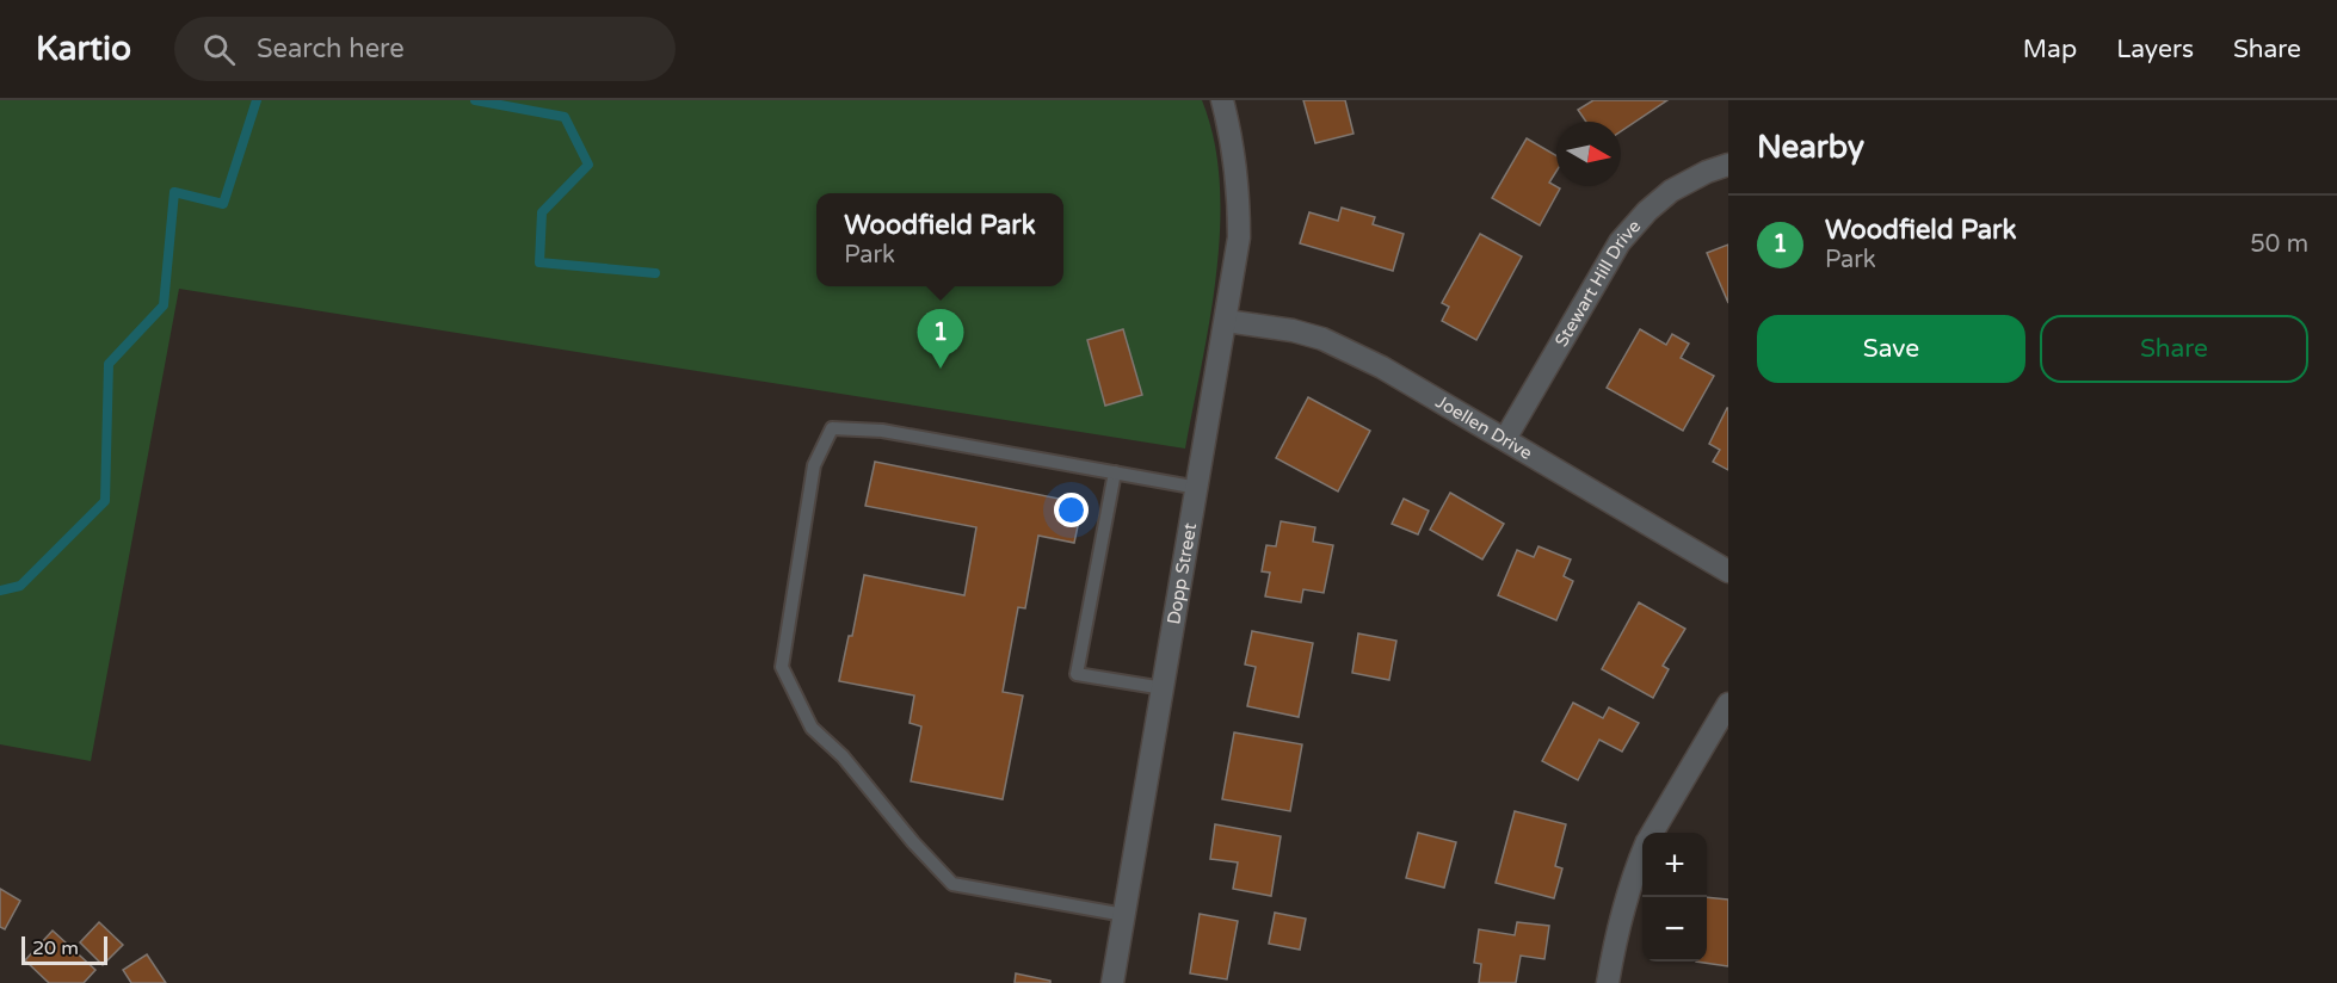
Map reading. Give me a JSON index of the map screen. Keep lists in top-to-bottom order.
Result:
{
  "streets": {
    "street": ["Stewart Hill Drive", "Joellen Drive", "Dopp Street"]
  },
  "crossings": [
    ["Stewart Hill Drive", "Joellen Drive"],
    ["Joellen Drive", "Dopp Street"]
  ],
  "scale_bar": "20 m",
  "north": "right",
  "page": {
    "header": "Kartio",
    "search": "Search here",
    "nav": ["Map", "Layers", "Share"],
    "heading": "Nearby",
    "popup": ["Woodfield Park", "Park"],
    "list": [
      {
        "mark": "1",
        "name": "Woodfield Park",
        "note": "Park",
        "value": "50 m"
      }
    ],
    "buttons": ["Save", "Share"],
    "pins": "1",
    "map_buttons": ["+", "−"],
    "scale": "20 m"
  }
}
